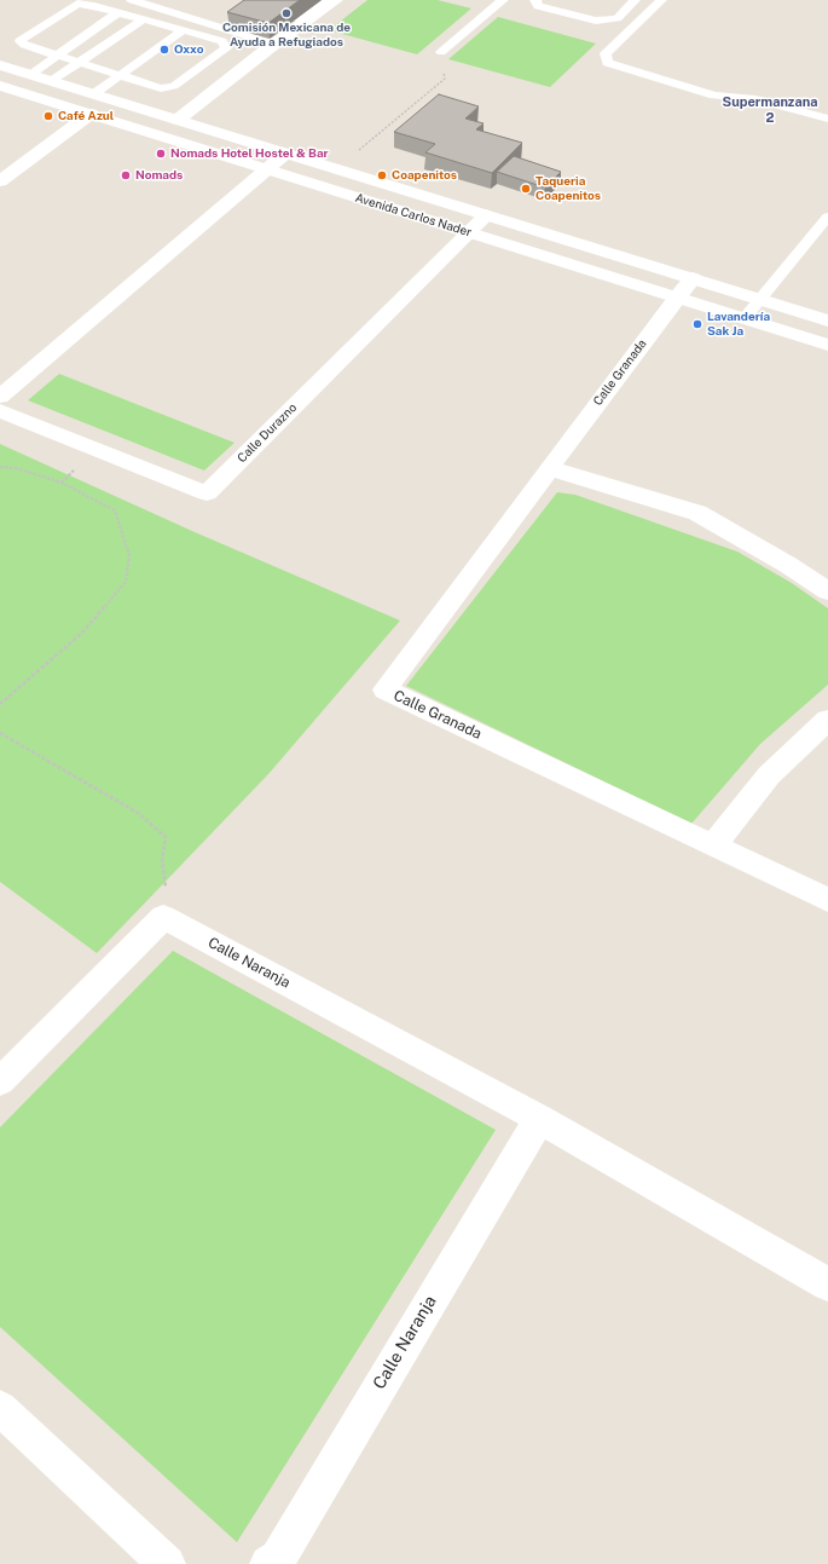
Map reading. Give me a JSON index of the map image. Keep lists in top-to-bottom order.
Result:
{
  "streets": {
    "street": [
      "Avenida Carlos Nader",
      "Calle Granada",
      "Calle Durazno",
      "Calle Naranja"
    ]
  },
  "crossings": [
    ["Avenida Carlos Nader", "Calle Granada"],
    ["Avenida Carlos Nader", "Calle Durazno"]
  ],
  "districts": ["Supermanzana 2"],
  "places": [
    "Comisión Mexicana de Ayuda a Refugiados",
    "Oxxo",
    "Café Azul",
    "Nomads Hotel Hostel & Bar",
    "Nomads",
    "Coapenitos",
    "Taqueria Coapenitos",
    "Lavandería Sak Ja"
  ]
}
